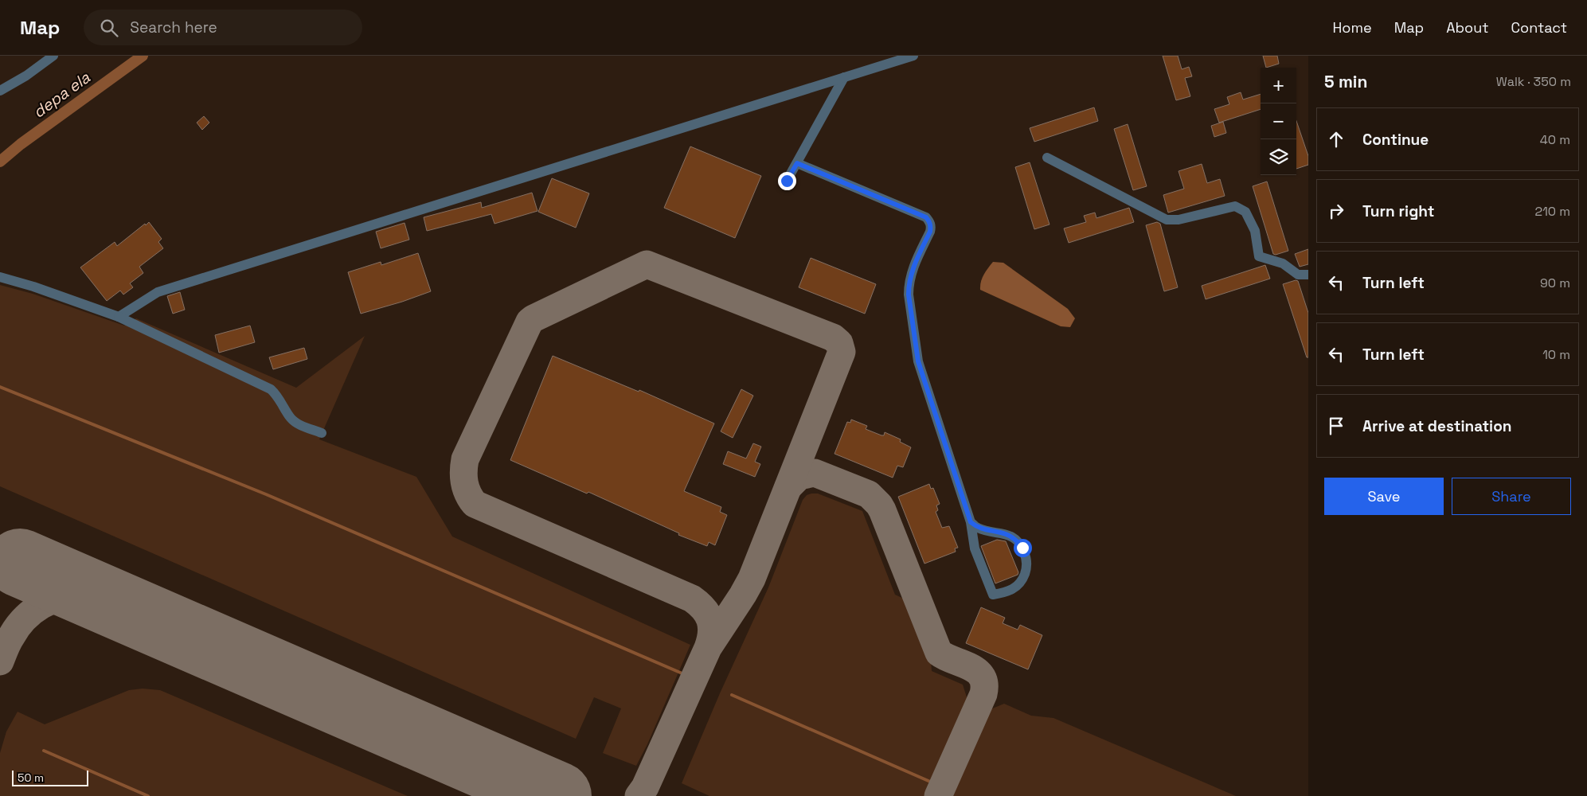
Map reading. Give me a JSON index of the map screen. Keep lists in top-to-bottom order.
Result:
{
  "water": ["depa ela"],
  "scale_bar": "50 m",
  "page": {
    "header": "Map",
    "search": "Search here",
    "nav": [
      "Home",
      "Map",
      "About",
      "Contact"
    ],
    "heading": ["5 min", "Walk · 350 m"],
    "map_buttons": ["+", "−"],
    "list": [
      ["Continue", "40 m"],
      ["Turn right", "210 m"],
      ["Turn left", "90 m"],
      ["Turn left", "10 m"],
      "Arrive at destination"
    ],
    "buttons": ["Save", "Share"],
    "scale": "50 m"
  }
}
